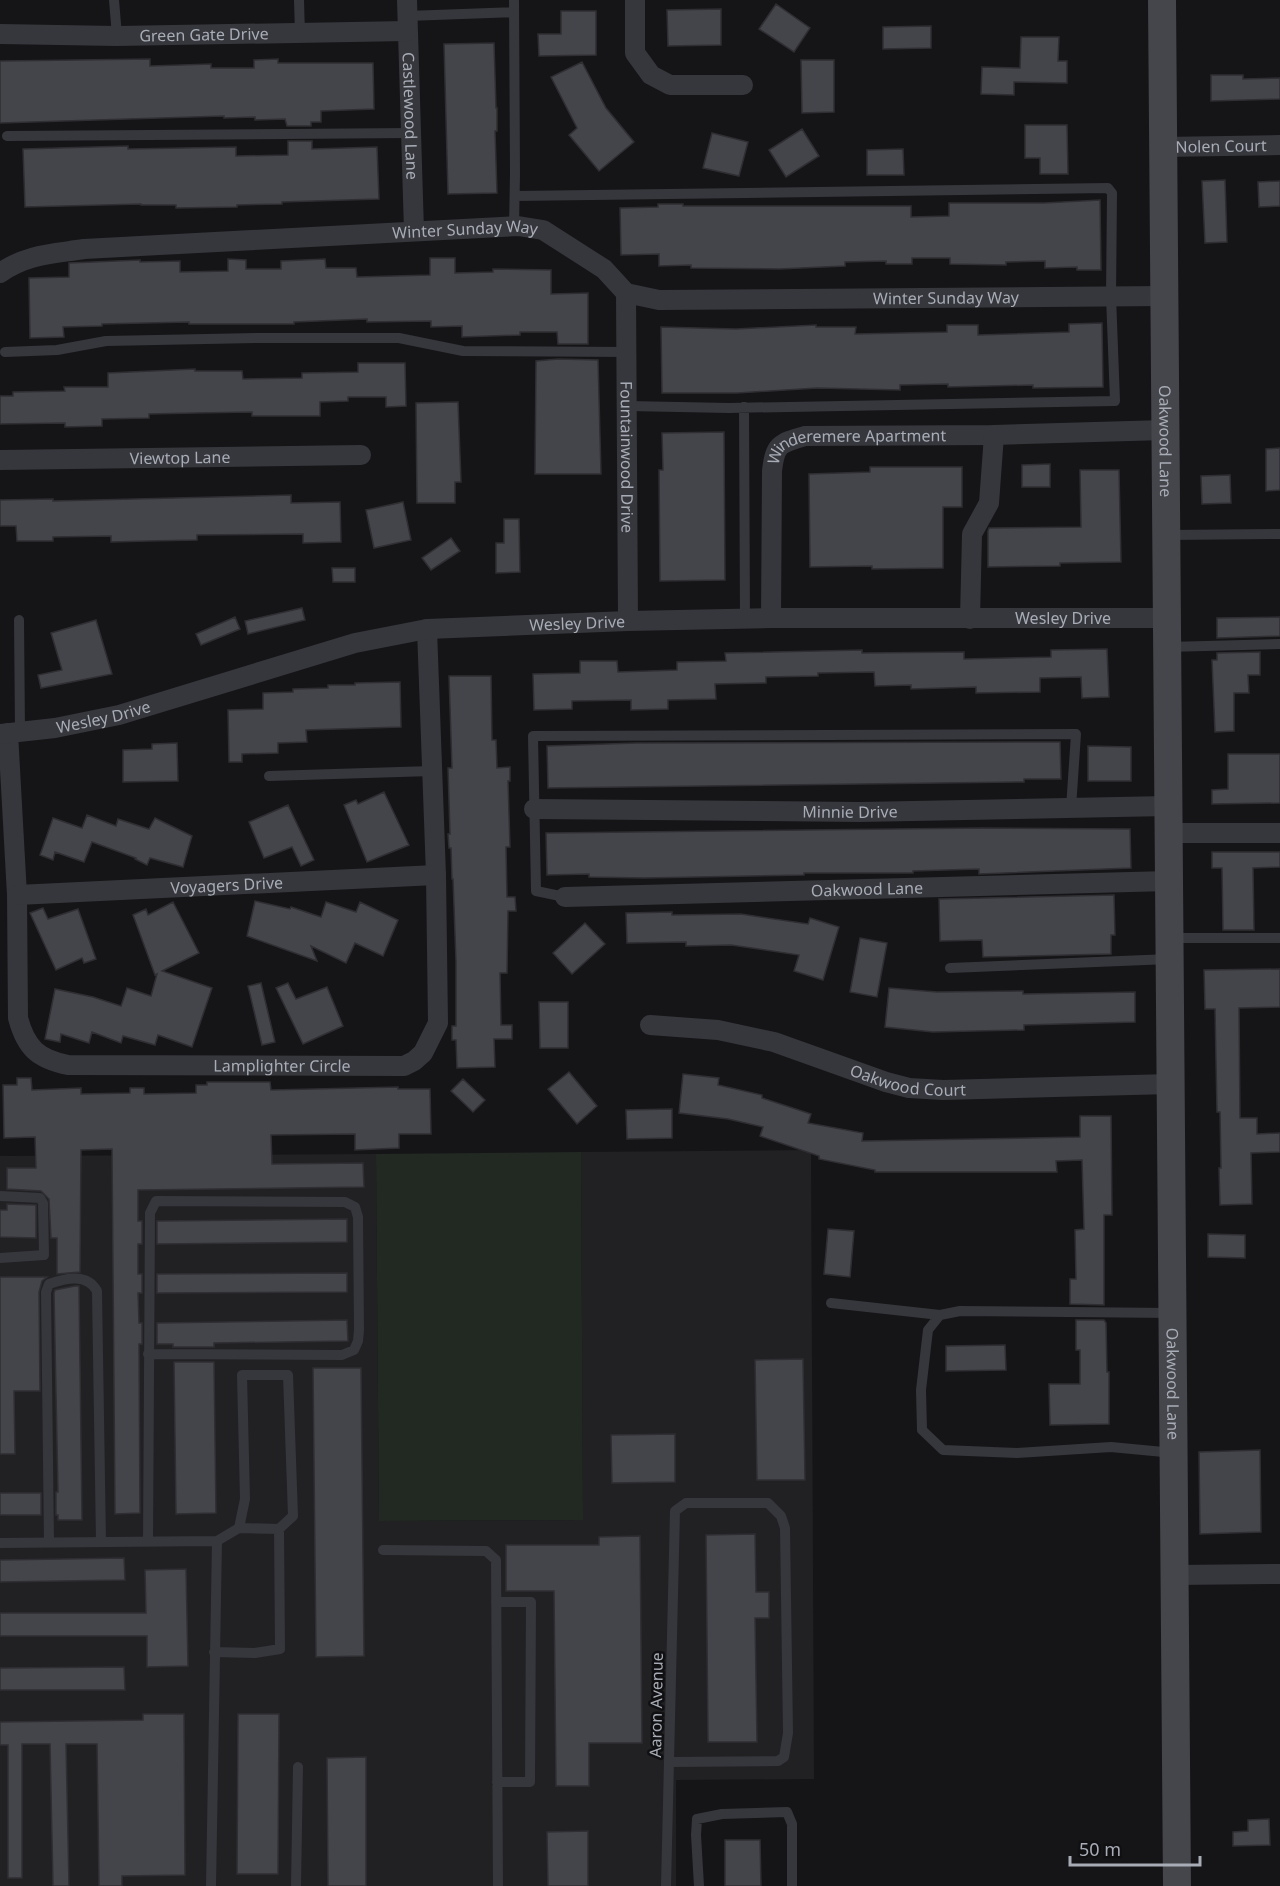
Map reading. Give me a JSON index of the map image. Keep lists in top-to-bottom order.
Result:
{
  "streets": {
    "street": [
      "Green Gate Drive",
      "Castlewood Lane",
      "Nolen Court",
      "Winter Sunday Way",
      "Oakwood Lane",
      "Winderemere Apartment",
      "Viewtop Lane",
      "Fountainwood Drive",
      "Wesley Drive",
      "Minnie Drive",
      "Voyagers Drive",
      "Lamplighter Circle",
      "Oakwood Court"
    ],
    "lane": ["Aaron Avenue"]
  },
  "crossings": [
    ["Green Gate Drive", "Castlewood Lane"],
    ["Castlewood Lane", "Winter Sunday Way"],
    ["Nolen Court", "Oakwood Lane"],
    ["Winter Sunday Way", "Oakwood Lane"],
    ["Winter Sunday Way", "Fountainwood Drive"],
    ["Oakwood Lane", "Winderemere Apartment"],
    ["Oakwood Lane", "Wesley Drive"],
    ["Oakwood Lane", "Minnie Drive"],
    ["Oakwood Lane", "Oakwood Court"],
    ["Winderemere Apartment", "Wesley Drive"],
    ["Fountainwood Drive", "Wesley Drive"],
    ["Wesley Drive", "Lamplighter Circle"],
    ["Voyagers Drive", "Lamplighter Circle"]
  ],
  "scale_bar": "50 m"
}
